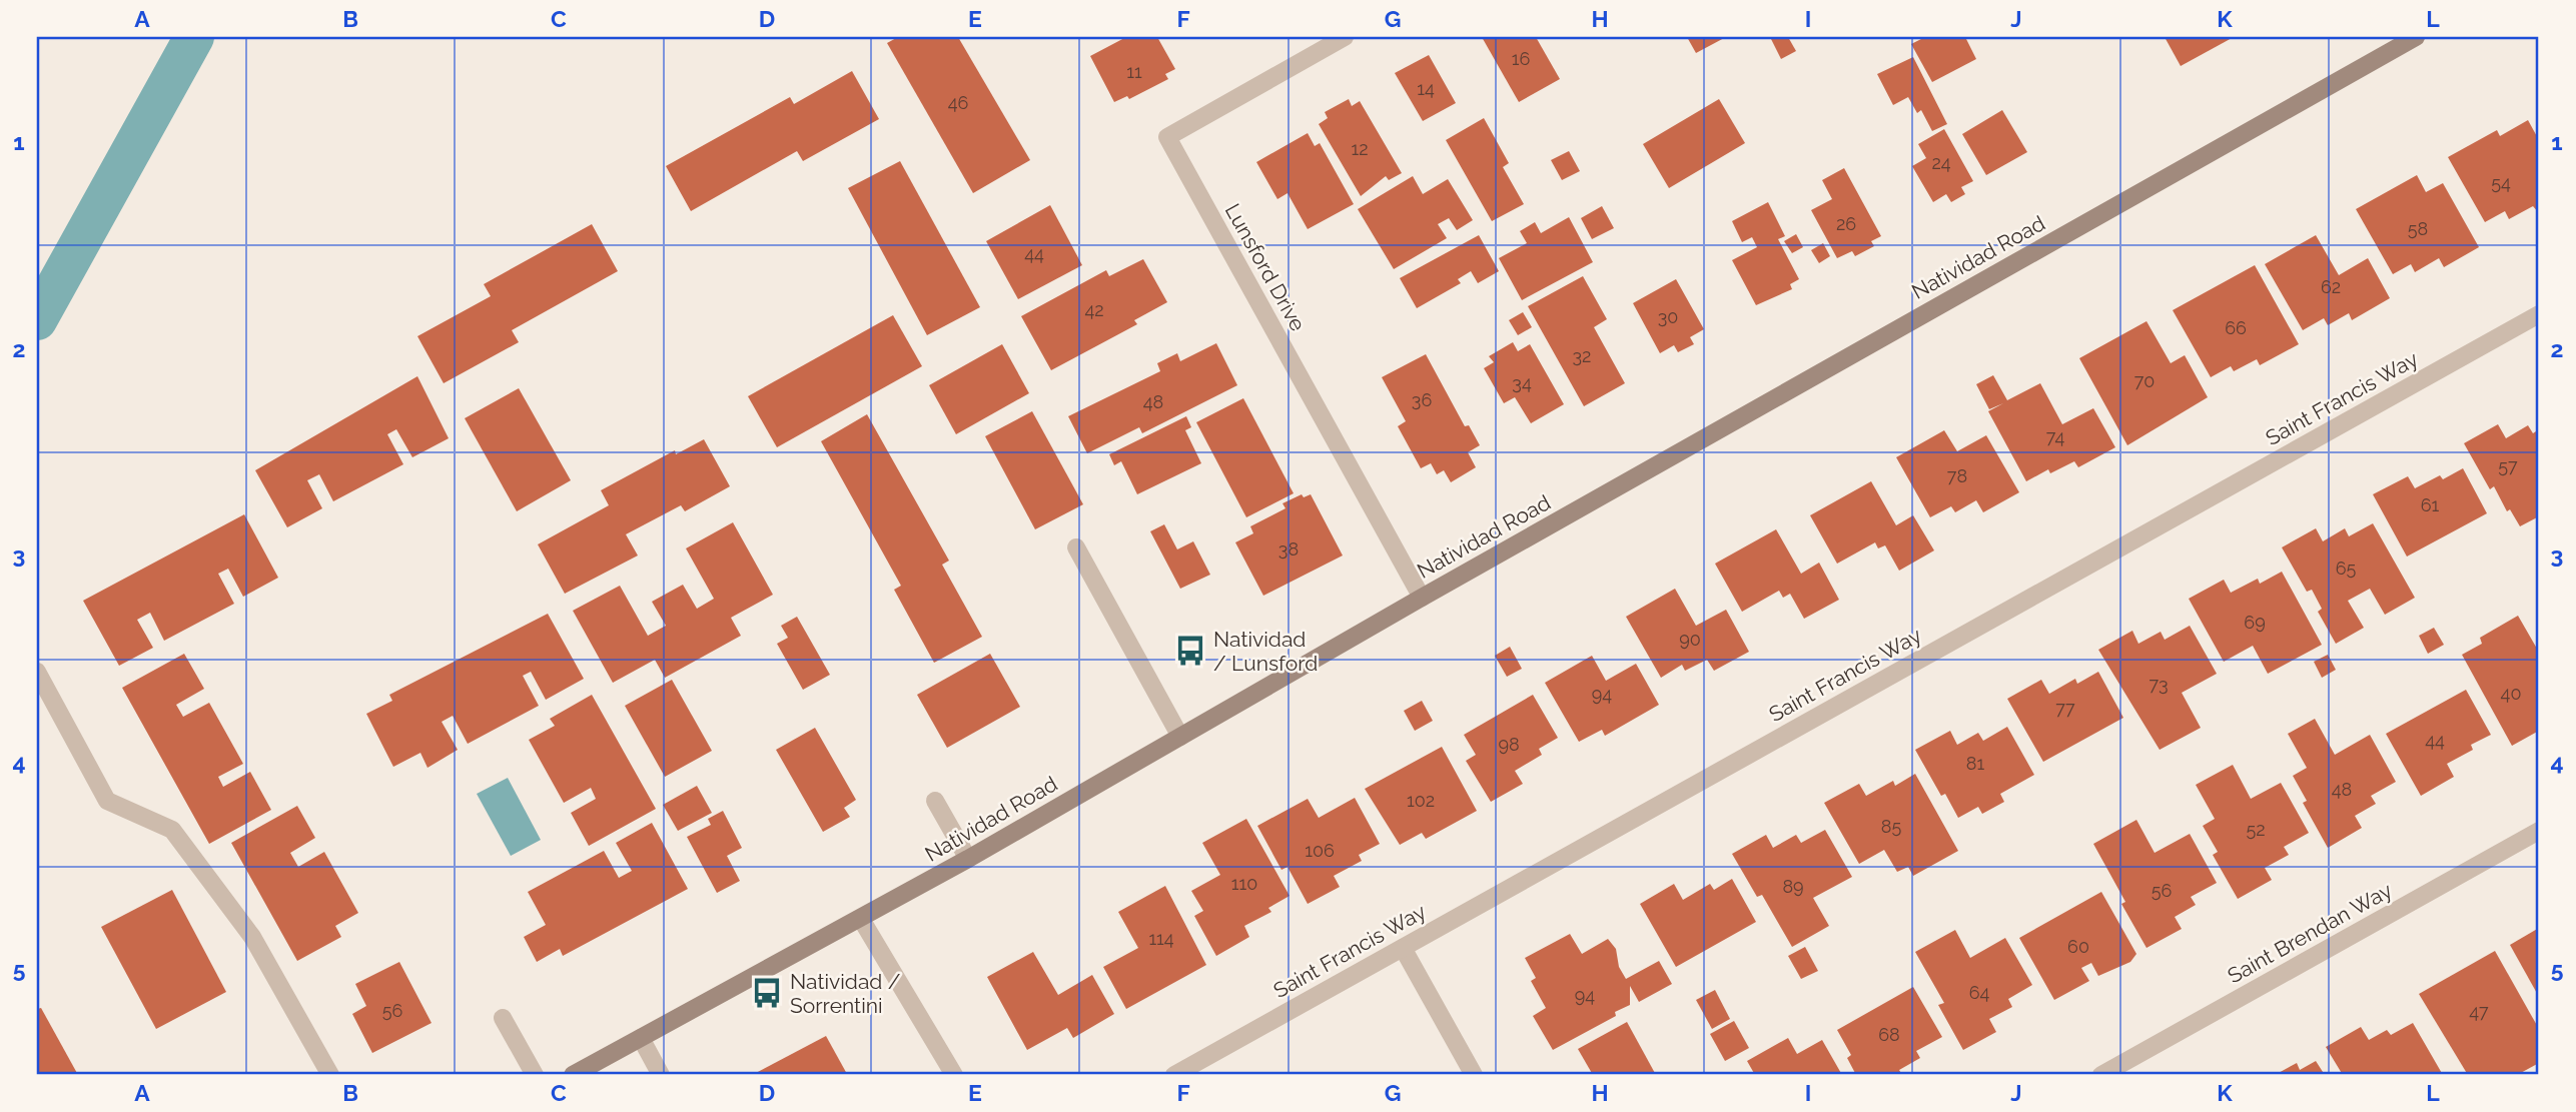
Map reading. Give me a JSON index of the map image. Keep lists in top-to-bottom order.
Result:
{
  "streets": {
    "main road": ["Natividad Road"],
    "street": ["Lunsford Drive", "Saint Francis Way", "Saint Brendan Way"]
  },
  "crossings": [
    ["Natividad Road", "Lunsford Drive"]
  ],
  "places": {
    "bus stop": ["Natividad / Lunsford", "Natividad / Sorrentini"]
  },
  "house_numbers": [
    "16",
    "11",
    "14",
    "46",
    "12",
    "24",
    "54",
    "26",
    "58",
    "44",
    "62",
    "42",
    "30",
    "66",
    "32",
    "70",
    "34",
    "36",
    "48",
    "74",
    "57",
    "78",
    "61",
    "38",
    "65",
    "69",
    "90",
    "73",
    "40",
    "94",
    "77",
    "44",
    "98",
    "81",
    "48",
    "102",
    "85",
    "52",
    "106",
    "110",
    "89",
    "56",
    "114",
    "60",
    "64",
    "94",
    "56",
    "47",
    "68"
  ],
  "grid": {
    "columns": [
      "A",
      "B",
      "C",
      "D",
      "E",
      "F",
      "G",
      "H",
      "I",
      "J",
      "K",
      "L"
    ],
    "rows": [
      "1",
      "2",
      "3",
      "4",
      "5"
    ]
  }
}
